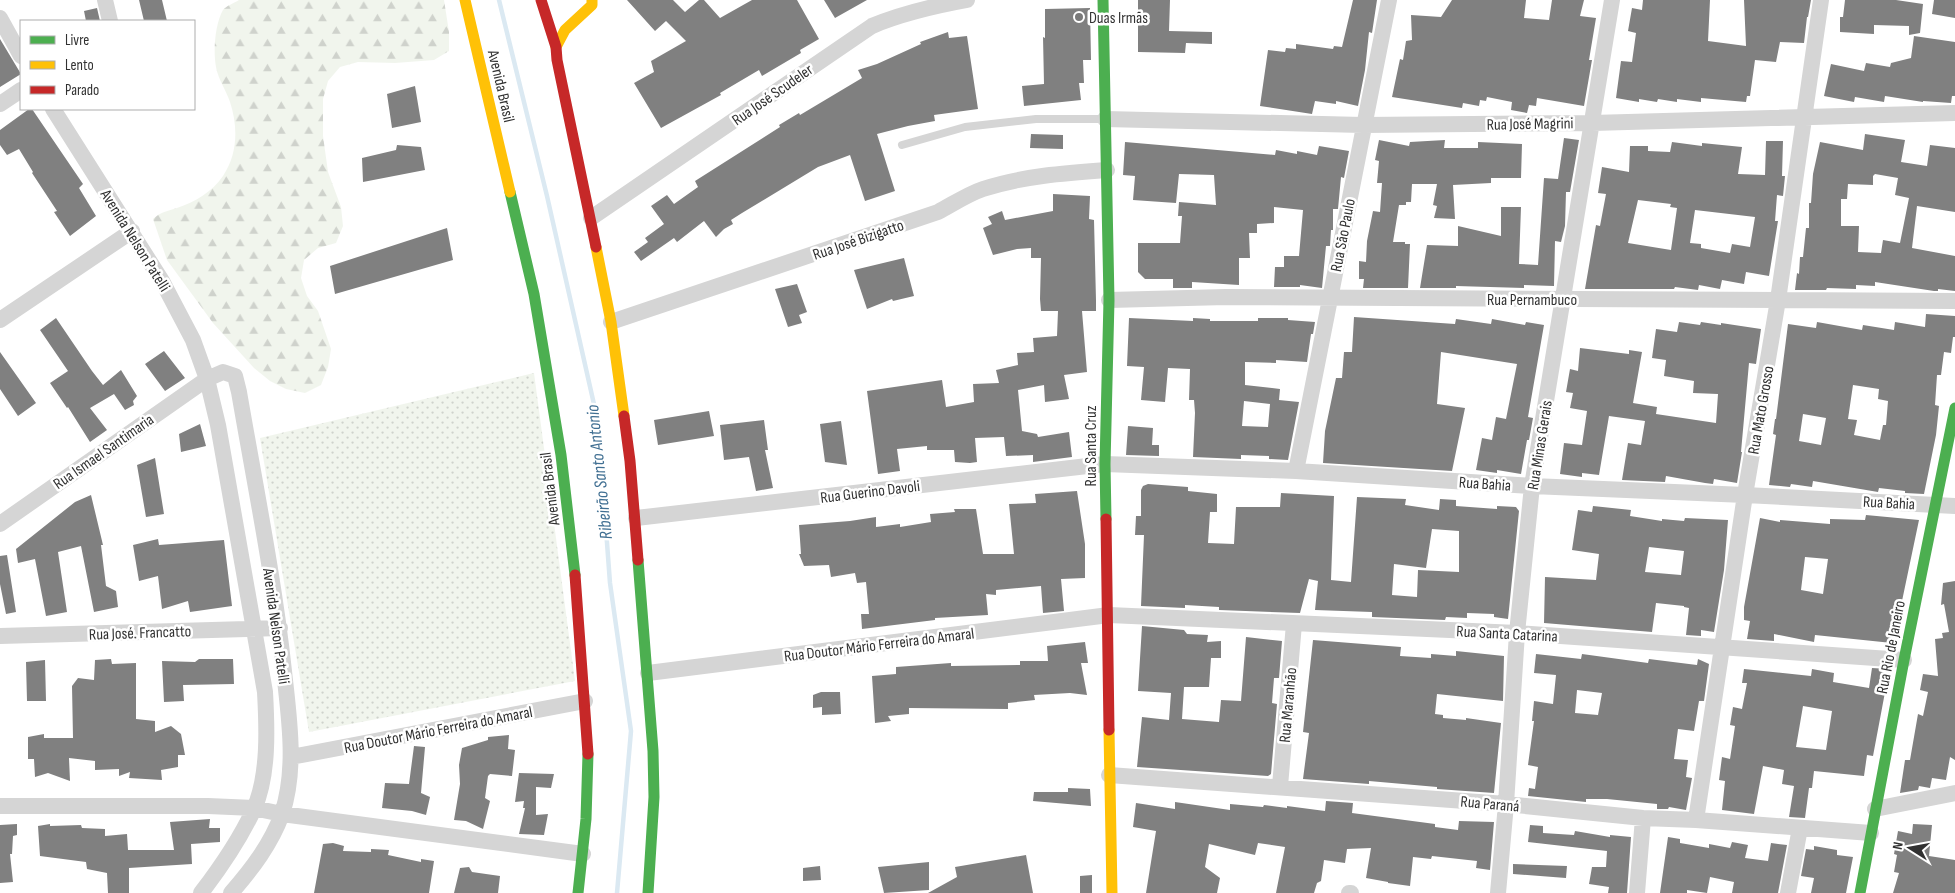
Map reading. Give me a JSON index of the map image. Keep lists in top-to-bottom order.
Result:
{
  "streets": {
    "main road": ["Avenida Brasil", "Rua Santa Cruz", "Rua Rio de Janeiro"],
    "street": [
      "Rua José Scudeler",
      "Rua José Magrini",
      "Rua São Paulo",
      "Rua José Bizigatto",
      "Avenida Nelson Patelli",
      "Rua Pernambuco",
      "Rua Mato Grosso",
      "Rua Minas Gerais",
      "Rua Ismael Santimaria",
      "Rua Bahia",
      "Rua Guerino Davoli",
      "Rua José. Francatto",
      "Rua Santa Catarina",
      "Rua Doutor Mário Ferreira do Amaral",
      "Rua Maranhão",
      "Rua Paraná"
    ]
  },
  "crossings": [
    ["Avenida Brasil", "Rua Doutor Mário Ferreira do Amaral"],
    ["Rua José Magrini", "Rua São Paulo"],
    ["Rua José Magrini", "Rua Mato Grosso"],
    ["Rua José Magrini", "Rua Minas Gerais"],
    ["Rua José Magrini", "Rua Santa Cruz"],
    ["Rua São Paulo", "Rua Pernambuco"],
    ["Rua São Paulo", "Rua Bahia"],
    ["Rua José Bizigatto", "Rua Santa Cruz"],
    ["Avenida Nelson Patelli", "Rua Ismael Santimaria"],
    ["Avenida Nelson Patelli", "Rua José. Francatto"],
    ["Avenida Nelson Patelli", "Rua Doutor Mário Ferreira do Amaral"],
    ["Rua Pernambuco", "Rua Mato Grosso"],
    ["Rua Pernambuco", "Rua Minas Gerais"],
    ["Rua Pernambuco", "Rua Santa Cruz"],
    ["Rua Mato Grosso", "Rua Bahia"],
    ["Rua Mato Grosso", "Rua Santa Catarina"],
    ["Rua Mato Grosso", "Rua Paraná"],
    ["Rua Minas Gerais", "Rua Bahia"],
    ["Rua Minas Gerais", "Rua Santa Catarina"],
    ["Rua Minas Gerais", "Rua Paraná"],
    ["Rua Santa Cruz", "Rua Bahia"],
    ["Rua Santa Cruz", "Rua Guerino Davoli"],
    ["Rua Santa Cruz", "Rua Santa Catarina"],
    ["Rua Santa Cruz", "Rua Doutor Mário Ferreira do Amaral"],
    ["Rua Santa Cruz", "Rua Paraná"],
    ["Rua Bahia", "Rua Guerino Davoli"],
    ["Rua Bahia", "Rua Rio de Janeiro"],
    ["Rua Santa Catarina", "Rua Doutor Mário Ferreira do Amaral"],
    ["Rua Santa Catarina", "Rua Rio de Janeiro"],
    ["Rua Santa Catarina", "Rua Maranhão"],
    ["Rua Rio de Janeiro", "Rua Paraná"],
    ["Rua Maranhão", "Rua Paraná"]
  ],
  "water": ["Ribeirão Santo Antonio"],
  "places": ["Duas Irmãs"],
  "legend": ["Livre", "Lento", "Parado"],
  "north": "left"
}
